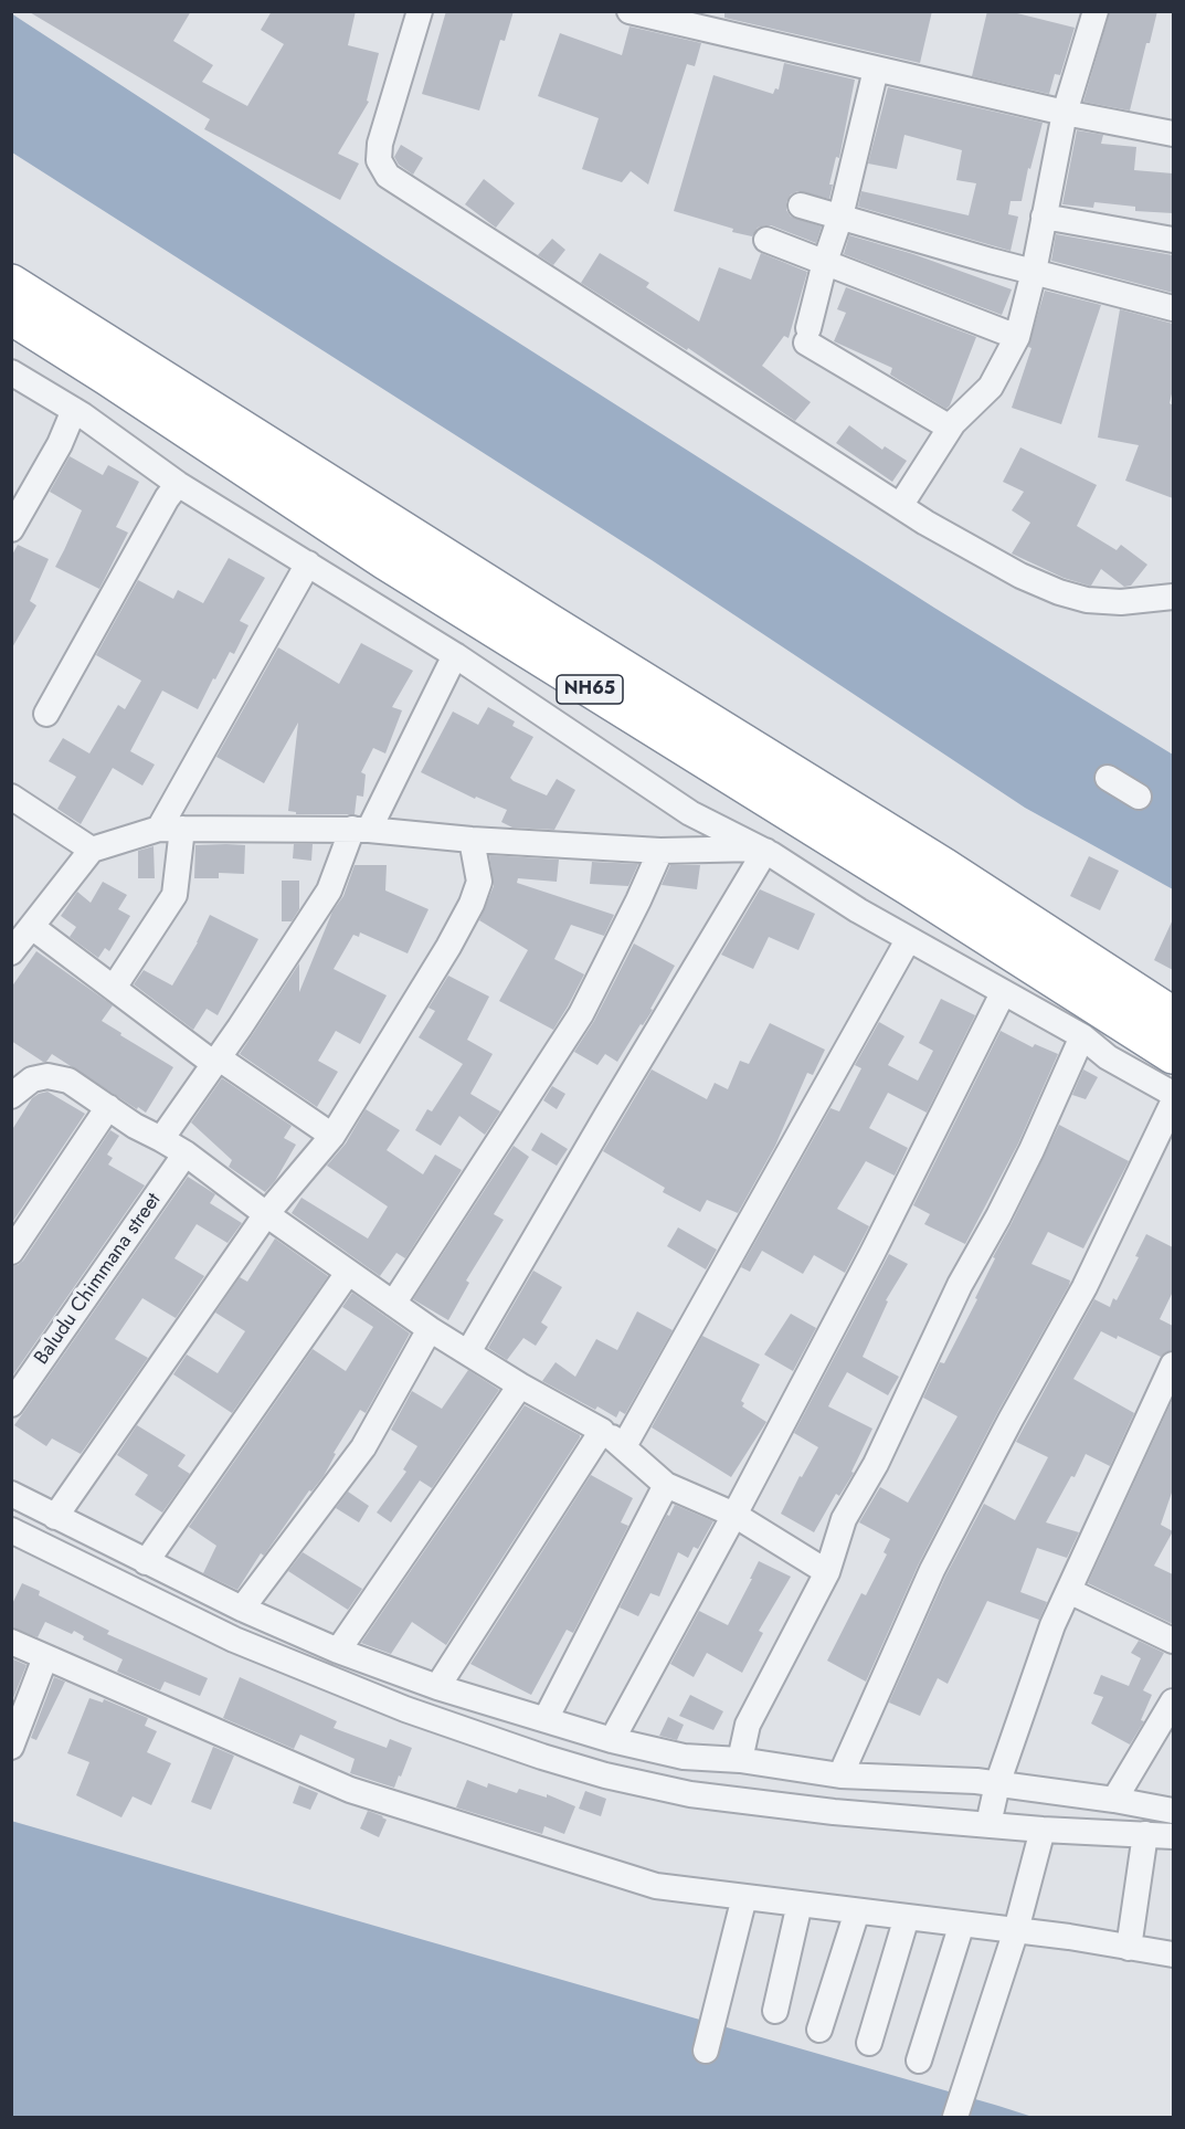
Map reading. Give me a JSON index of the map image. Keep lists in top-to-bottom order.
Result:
{
  "streets": {
    "highway": ["NH65"],
    "street": ["Baludu Chimmana street"]
  }
}
